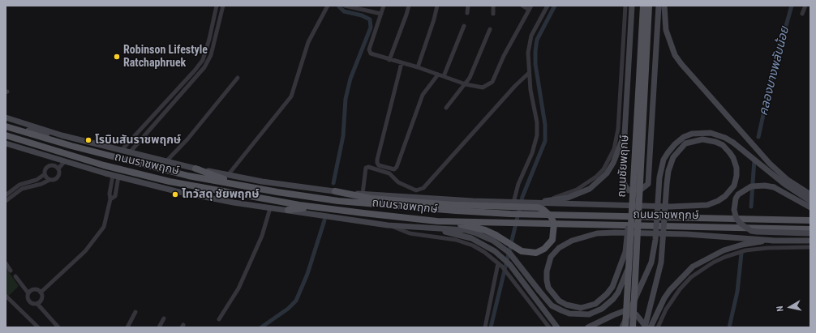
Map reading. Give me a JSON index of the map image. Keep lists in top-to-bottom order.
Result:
{
  "streets": {
    "main road": ["ถนนราชพฤกษ์", "ถนนชัยพฤกษ์"]
  },
  "water": ["คลองบางพลับน้อย"],
  "places": ["Robinson Lifestyle Ratchaphruek", "โรบินสันราชพฤกษ์", "ไทวัสดุ ชัยพฤกษ์"],
  "north": "left"
}
